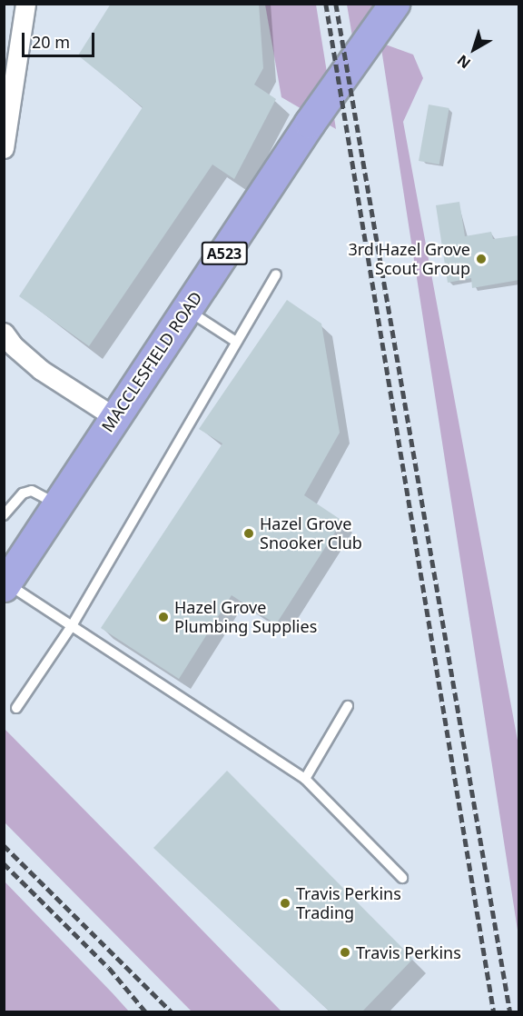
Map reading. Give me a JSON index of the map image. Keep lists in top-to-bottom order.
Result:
{
  "streets": {
    "highway": ["A523", "MACCLESFIELD ROAD"]
  },
  "places": [
    "3rd Hazel Grove Scout Group",
    "Hazel Grove Snooker Club",
    "Hazel Grove Plumbing Supplies",
    "Travis Perkins Trading",
    "Travis Perkins"
  ],
  "scale_bar": "20 m",
  "north": "bottom left"
}
